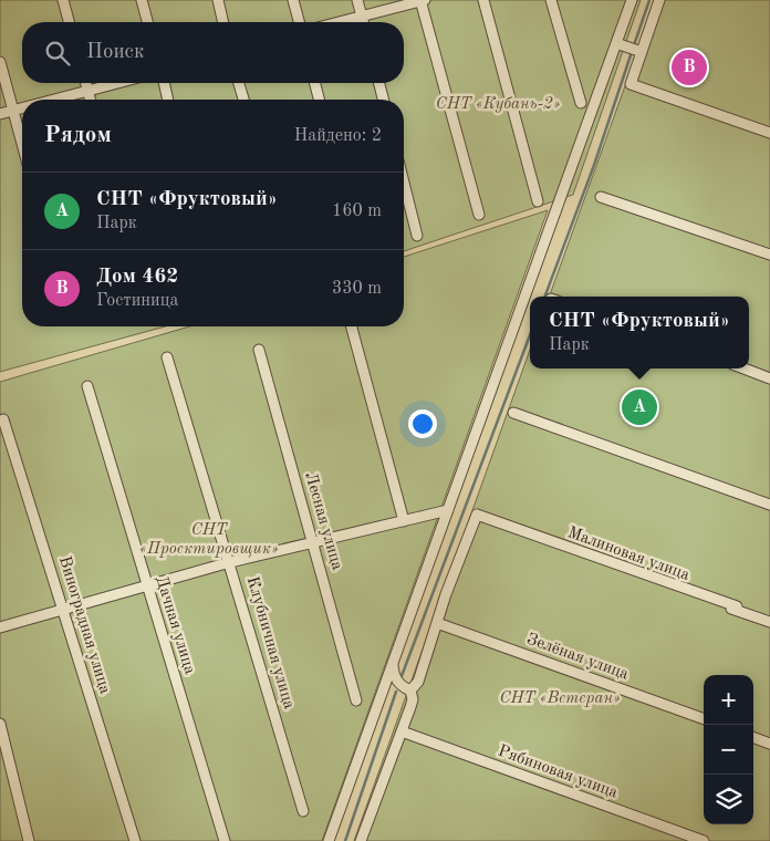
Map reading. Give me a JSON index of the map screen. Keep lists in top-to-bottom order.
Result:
{
  "streets": {
    "street": [
      "Лесная улица",
      "Малиновая улица",
      "Виноградная улица",
      "Дачная улица",
      "Клубничная улица",
      "Зелёная улица",
      "Рябиновая улица"
    ]
  },
  "parks": ["СНТ «Кубань-2»", "СНТ «Проектировщик»", "СНТ «Ветеран»"],
  "page": {
    "search": "Поиск",
    "pins": ["B", "A"],
    "heading": ["Рядом", "Найдено: 2"],
    "list": [
      {
        "mark": "A",
        "name": "СНТ «Фруктовый»",
        "note": "Парк",
        "value": "160 m"
      },
      {
        "mark": "B",
        "name": "Дом 462",
        "note": "Гостиница",
        "value": "330 m"
      }
    ],
    "popup": ["СНТ «Фруктовый»", "Парк"],
    "map_buttons": ["+", "−"]
  }
}
